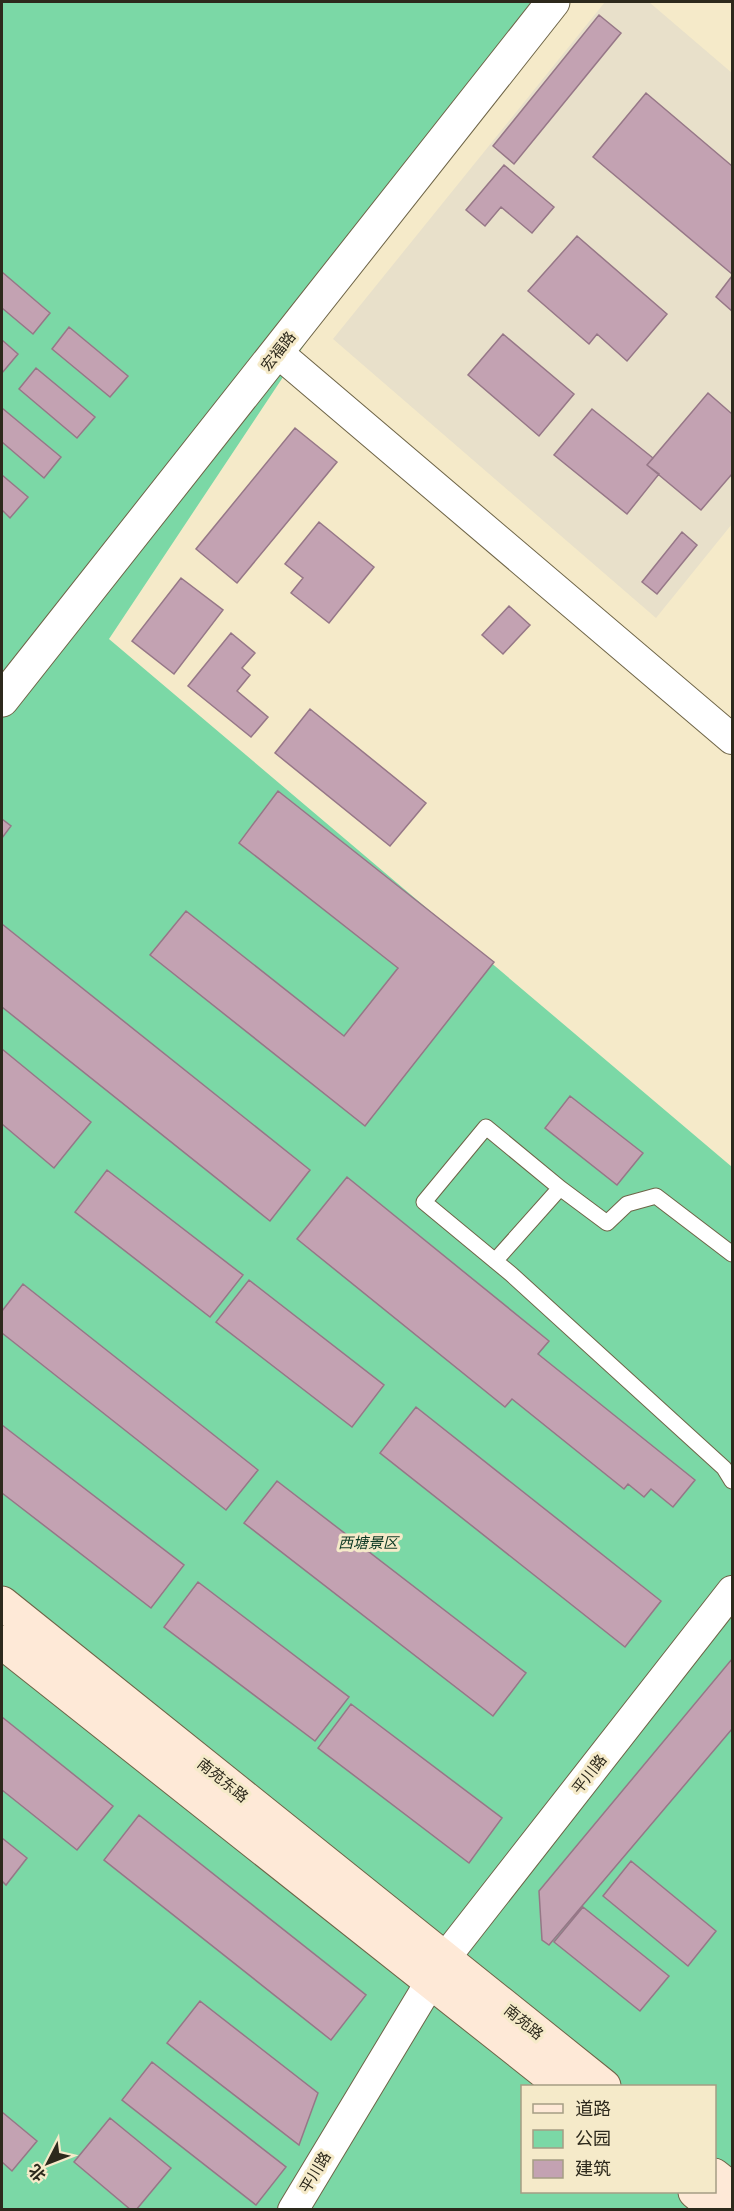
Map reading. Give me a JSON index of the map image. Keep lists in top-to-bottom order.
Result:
{
  "streets": {
    "main road": ["南苑东路", "南苑路"],
    "street": ["宏福路", "平川路"]
  },
  "crossings": [
    ["平川路", "南苑东路"],
    ["平川路", "南苑路"],
    ["南苑东路", "南苑路"]
  ],
  "parks": ["西塘景区"],
  "legend": ["道路", "公园", "建筑"],
  "north": "bottom left"
}
